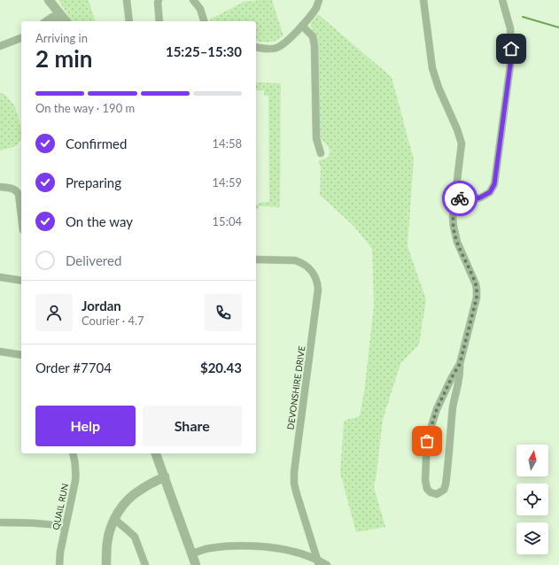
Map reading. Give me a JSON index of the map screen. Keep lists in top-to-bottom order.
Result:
{
  "streets": {
    "street": ["DEVONSHIRE DRIVE", "QUAIL RUN"]
  },
  "north": "top",
  "page": {
    "heading": ["2 min", "Arriving in", "15:25–15:30"],
    "panel": [
      "Jordan",
      "Courier · 4.7",
      "Order #7704",
      "$20.43"
    ],
    "bar": "On the way · 190 m",
    "list": [
      ["Confirmed", "14:58"],
      ["Preparing", "14:59"],
      ["On the way", "15:04"],
      "Delivered"
    ],
    "buttons": ["Help", "Share"]
  }
}
